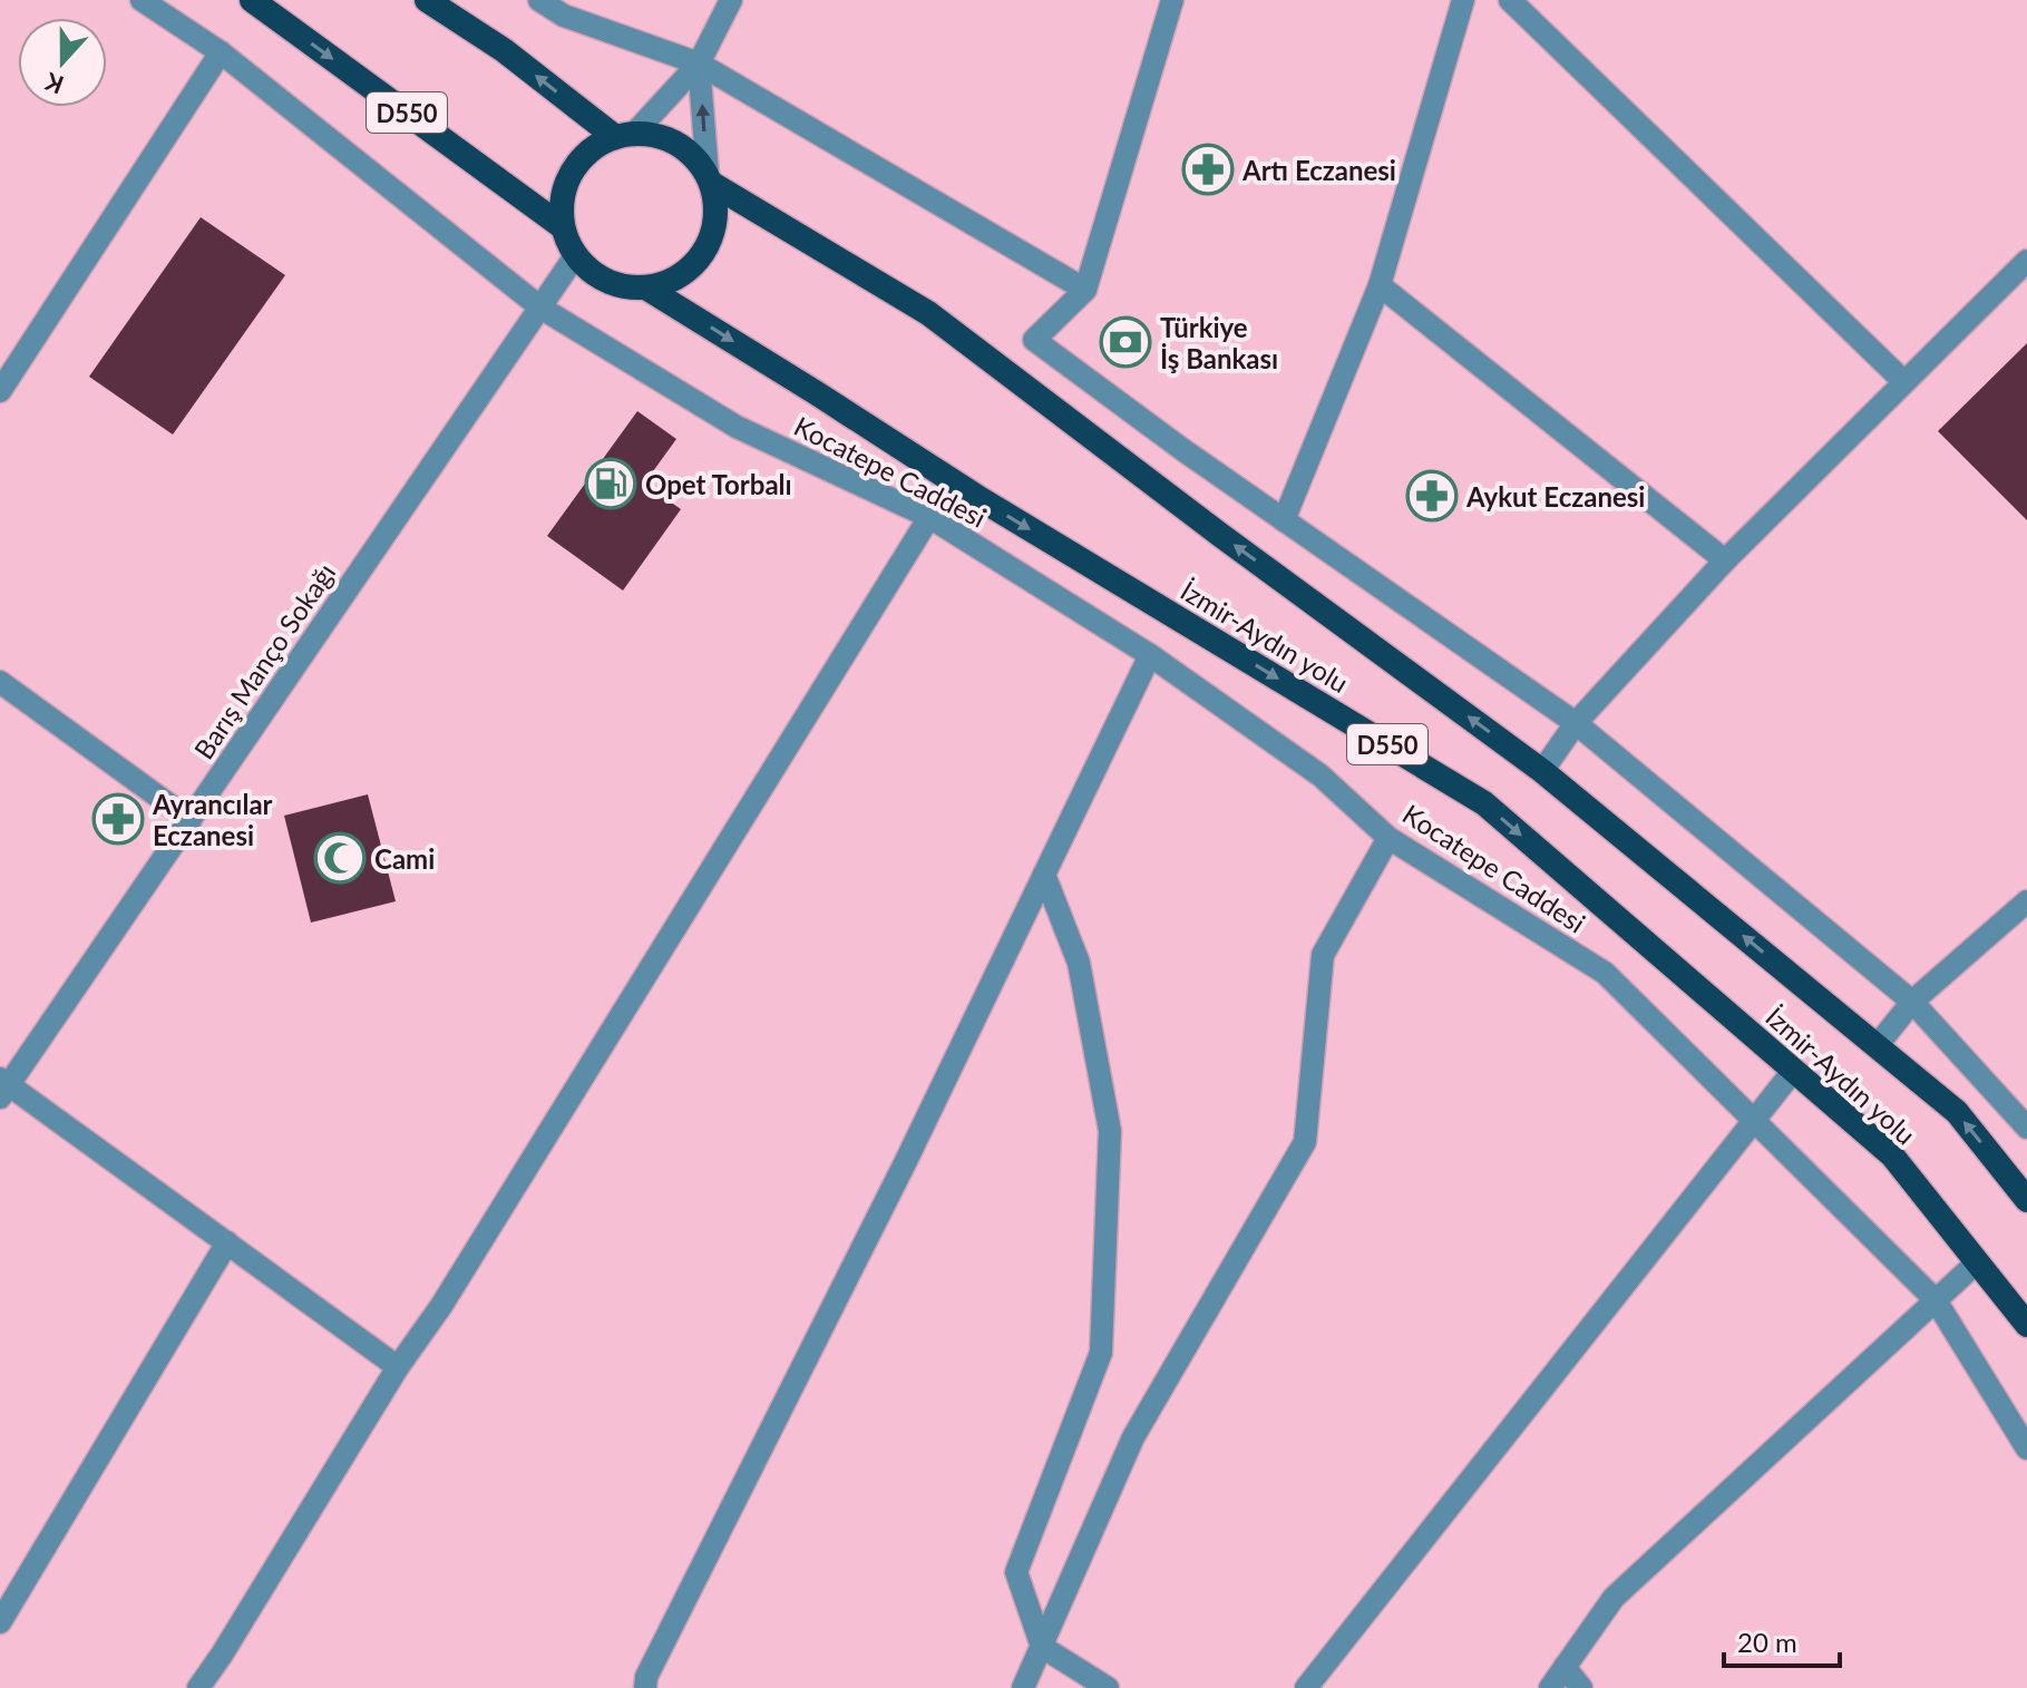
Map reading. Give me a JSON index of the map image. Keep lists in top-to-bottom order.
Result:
{
  "streets": {
    "highway": ["D550", "İzmir-Aydın yolu"],
    "street": ["Kocatepe Caddesi", "Barış Manço Sokağı"]
  },
  "crossings": [
    ["D550", "İzmir-Aydın yolu"],
    ["D550", "Barış Manço Sokağı"],
    ["Kocatepe Caddesi", "Barış Manço Sokağı"],
    ["İzmir-Aydın yolu", "Barış Manço Sokağı"]
  ],
  "places": {
    "pharmacy": ["Artı Eczanesi", "Aykut Eczanesi", "Ayrancılar Eczanesi"],
    "bank": ["Türkiye İş Bankası"],
    "fuel station": ["Opet Torbalı"],
    "mosque": ["Cami"]
  },
  "scale_bar": "20 m",
  "north": "bottom"
}
